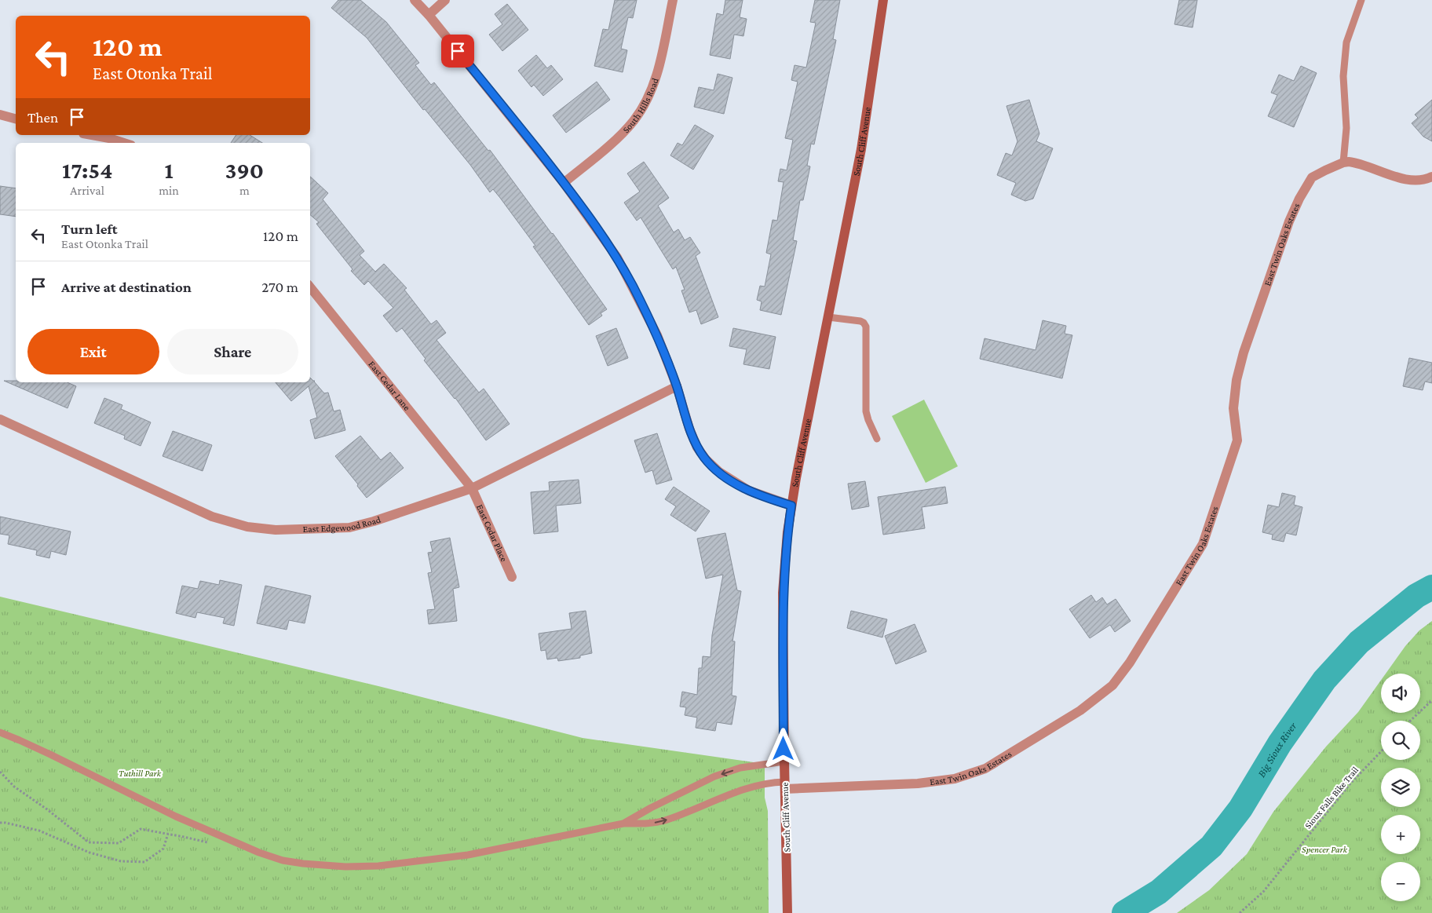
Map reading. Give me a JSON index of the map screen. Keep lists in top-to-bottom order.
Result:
{
  "streets": {
    "main road": ["South Cliff Avenue"],
    "street": [
      "South Hills Road",
      "East Twin Oaks Estates",
      "East Cedar Lane",
      "East Edgewood Road",
      "East Cedar Place"
    ],
    "path": ["Sioux Falls Bike Trail"]
  },
  "crossings": [
    ["South Cliff Avenue", "East Twin Oaks Estates"],
    ["East Cedar Lane", "East Edgewood Road"],
    ["East Cedar Lane", "East Cedar Place"],
    ["East Edgewood Road", "East Cedar Place"]
  ],
  "water": ["Big Sioux River"],
  "parks": ["Tuthill Park", "Spencer Park"],
  "page": {
    "turn": ["120 m", "East Otonka Trail"],
    "then": "Then",
    "eta": [
      "17:54",
      "Arrival",
      "1",
      "min",
      "390",
      "m"
    ],
    "list": [
      {
        "name": "Turn left",
        "note": "East Otonka Trail",
        "value": "120 m"
      },
      {
        "name": "Arrive at destination",
        "value": "270 m"
      }
    ],
    "buttons": ["Exit", "Share"],
    "map_buttons": ["+", "−"]
  }
}
